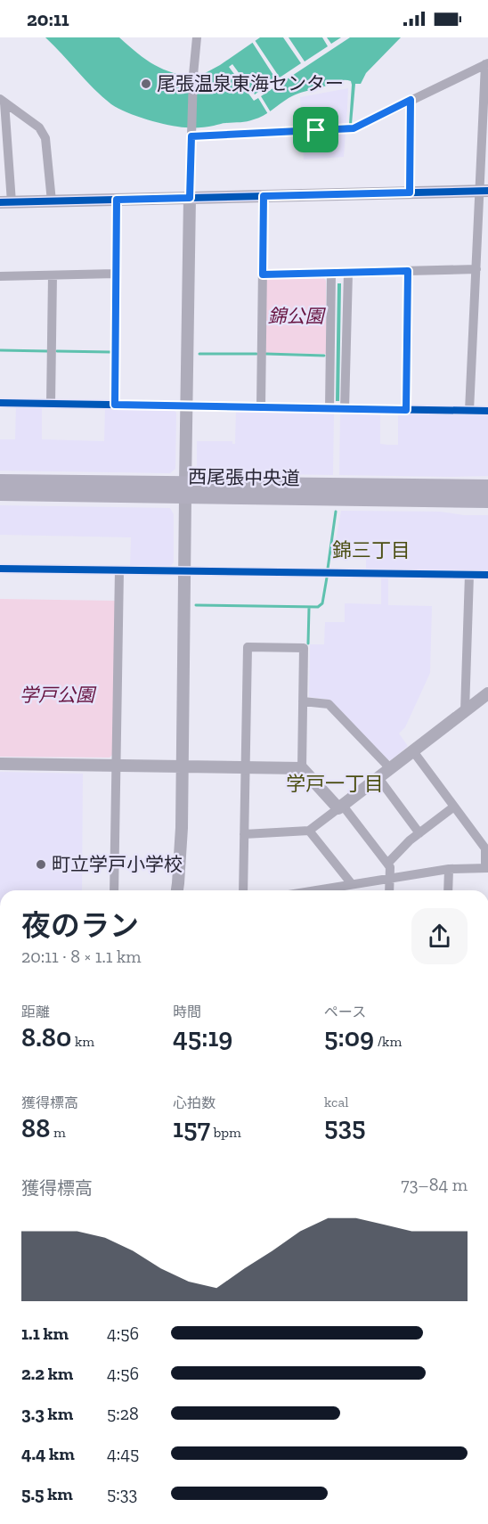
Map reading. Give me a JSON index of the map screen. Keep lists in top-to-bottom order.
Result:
{
  "streets": {
    "main road": ["西尾張中央道"]
  },
  "districts": ["錦三丁目", "学戸一丁目"],
  "parks": ["錦公園", "学戸公園"],
  "places": ["尾張温泉東海センター", "町立学戸小学校"],
  "page": {
    "status": "20:11",
    "heading": ["夜のラン", "20:11 · 8 × 1.1 km"],
    "stats": [
      ["距離", "8.80 km"],
      ["時間", "45:19"],
      ["ペース", "5:09 /km"],
      ["獲得標高", "88 m"],
      ["心拍数", "157 bpm"],
      ["kcal", "535"]
    ],
    "chart": ["獲得標高", "73–84 m"],
    "list": [
      {
        "name": "1.1 km",
        "note": "4:56"
      },
      {
        "name": "2.2 km",
        "note": "4:56"
      },
      {
        "name": "3.3 km",
        "note": "5:28"
      },
      {
        "name": "4.4 km",
        "note": "4:45"
      },
      {
        "name": "5.5 km",
        "note": "5:33"
      }
    ]
  }
}
